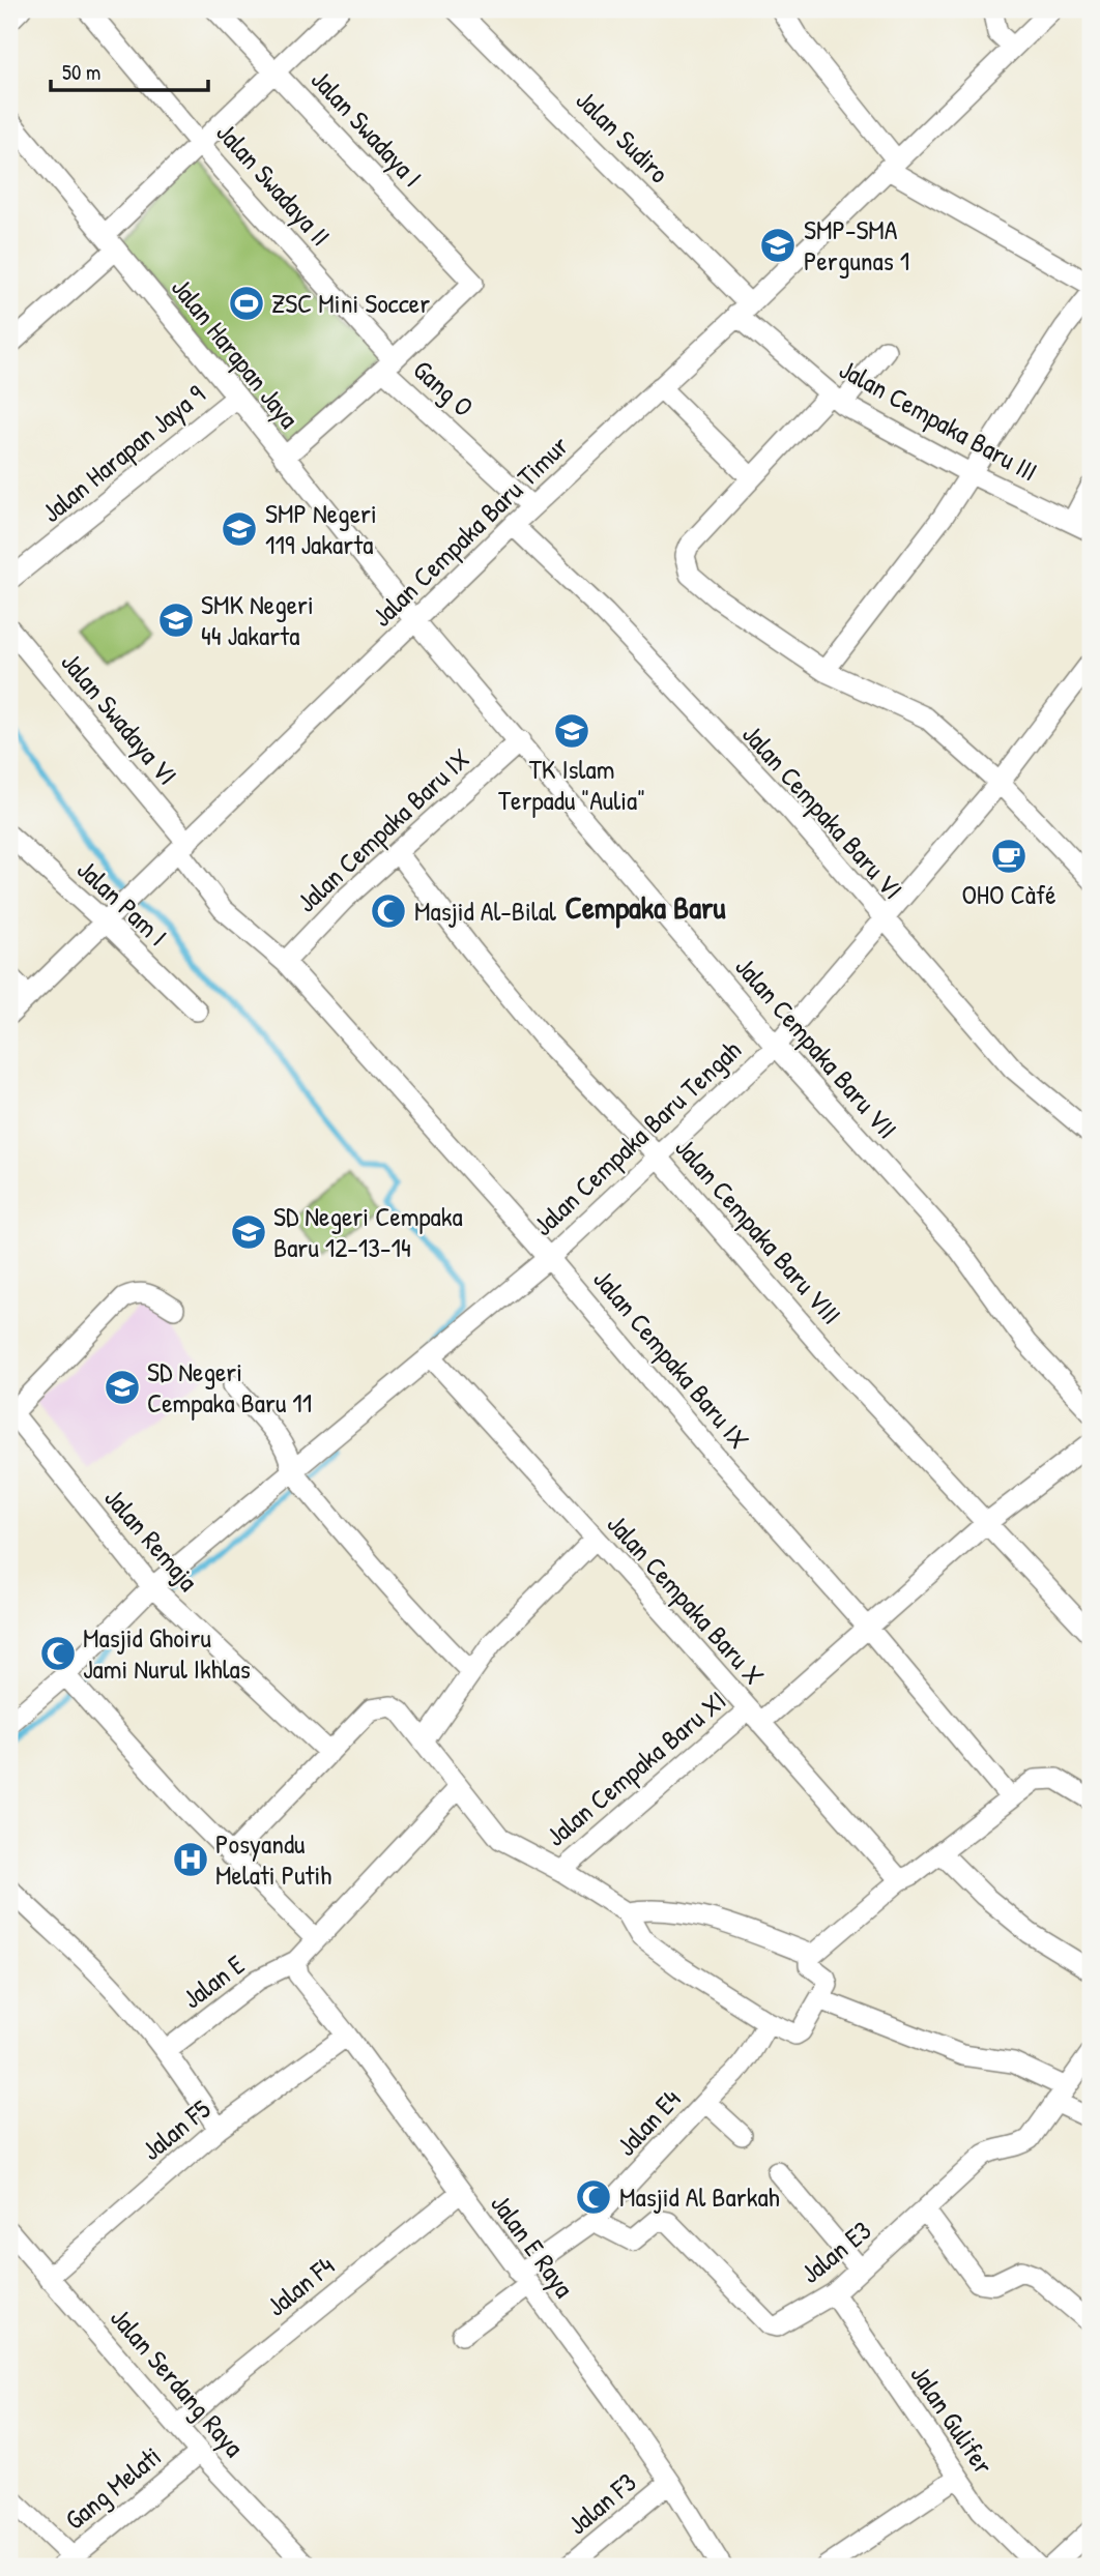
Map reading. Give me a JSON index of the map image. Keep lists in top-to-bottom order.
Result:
{
  "streets": {
    "street": [
      "Jalan Swadaya I",
      "Jalan Sudiro",
      "Jalan Swadaya II",
      "Jalan Harapan Jaya",
      "Gang O",
      "Jalan Cempaka Baru III",
      "Jalan Harapan Jaya 9",
      "Jalan Cempaka Baru Timur",
      "Jalan Swadaya VI",
      "Jalan Cempaka Baru VI",
      "Jalan Cempaka Baru IX",
      "Jalan Pam I",
      "Jalan Cempaka Baru VII",
      "Jalan Cempaka Baru Tengah",
      "Jalan Cempaka Baru VIII",
      "Jalan Remaja",
      "Jalan Cempaka Baru X",
      "Jalan Cempaka Baru XI",
      "Jalan E",
      "Jalan E4",
      "Jalan F5",
      "Jalan E Raya",
      "Jalan E3",
      "Jalan F4",
      "Jalan Serdang Raya",
      "Jalan Gulifer",
      "Gang Melati",
      "Jalan F3"
    ]
  },
  "crossings": [
    ["Jalan Swadaya I", "Jalan Swadaya II"],
    ["Jalan Swadaya I", "Gang O"],
    ["Jalan Sudiro", "Jalan Cempaka Baru III"],
    ["Jalan Sudiro", "Jalan Cempaka Baru Timur"],
    ["Jalan Swadaya II", "Gang O"],
    ["Jalan Harapan Jaya", "Gang O"],
    ["Jalan Harapan Jaya", "Jalan Harapan Jaya 9"],
    ["Jalan Harapan Jaya", "Jalan Cempaka Baru Timur"],
    ["Jalan Harapan Jaya", "Jalan Cempaka Baru VII"],
    ["Gang O", "Jalan Cempaka Baru Timur"],
    ["Jalan Cempaka Baru III", "Jalan Cempaka Baru Timur"],
    ["Jalan Cempaka Baru Timur", "Jalan Swadaya VI"],
    ["Jalan Cempaka Baru Timur", "Jalan Cempaka Baru VI"],
    ["Jalan Cempaka Baru Timur", "Jalan Cempaka Baru IX"],
    ["Jalan Cempaka Baru Timur", "Jalan Pam I"],
    ["Jalan Cempaka Baru Timur", "Jalan Cempaka Baru VII"],
    ["Jalan Swadaya VI", "Jalan Cempaka Baru IX"],
    ["Jalan Cempaka Baru VI", "Jalan Cempaka Baru Tengah"],
    ["Jalan Cempaka Baru IX", "Jalan Cempaka Baru VII"],
    ["Jalan Cempaka Baru IX", "Jalan Cempaka Baru Tengah"],
    ["Jalan Cempaka Baru IX", "Jalan Cempaka Baru VIII"],
    ["Jalan Cempaka Baru IX", "Jalan Cempaka Baru XI"],
    ["Jalan Cempaka Baru VII", "Jalan Cempaka Baru Tengah"],
    ["Jalan Cempaka Baru Tengah", "Jalan Cempaka Baru VIII"],
    ["Jalan Cempaka Baru Tengah", "Jalan Remaja"],
    ["Jalan Cempaka Baru Tengah", "Jalan Cempaka Baru X"],
    ["Jalan Cempaka Baru VIII", "Jalan Cempaka Baru XI"],
    ["Jalan Remaja", "Jalan Cempaka Baru XI"],
    ["Jalan Cempaka Baru X", "Jalan Cempaka Baru XI"],
    ["Jalan E", "Jalan E Raya"],
    ["Jalan E4", "Jalan E Raya"],
    ["Jalan E4", "Jalan E3"],
    ["Jalan F5", "Jalan E Raya"],
    ["Jalan F5", "Jalan Serdang Raya"],
    ["Jalan E Raya", "Jalan F4"],
    ["Jalan E Raya", "Jalan F3"],
    ["Jalan E3", "Jalan Gulifer"],
    ["Jalan F4", "Jalan Serdang Raya"],
    ["Jalan Serdang Raya", "Gang Melati"]
  ],
  "districts": ["Cempaka Baru"],
  "places": {
    "school or university": [
      "SMP-SMA Pergunas 1",
      "SMP Negeri 119 Jakarta",
      "SMK Negeri 44 Jakarta",
      "TK Islam Terpadu \"Aulia\"",
      "SD Negeri Cempaka Baru 12-13-14",
      "SD Negeri Cempaka Baru 11"
    ],
    "sports": ["ZSC Mini Soccer"],
    "cafe": ["OHO Càfé"],
    "mosque": ["Masjid Al-Bilal", "Masjid Ghoiru Jami Nurul Ikhlas", "Masjid Al Barkah"],
    "hospital": ["Posyandu Melati Putih"]
  },
  "scale_bar": "50 m"
}
